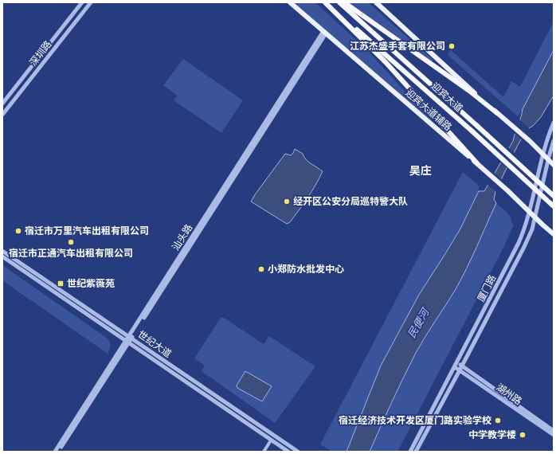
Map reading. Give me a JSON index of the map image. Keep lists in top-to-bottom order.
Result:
{
  "streets": {
    "highway": ["迎宾大道"],
    "main road": ["迎宾大道辅路"],
    "street": [
      "深圳路",
      "汕头路",
      "厦门路",
      "世纪大道",
      "湖州路"
    ]
  },
  "crossings": [
    ["迎宾大道辅路", "汕头路"],
    ["迎宾大道辅路", "厦门路"],
    ["汕头路", "世纪大道"],
    ["厦门路", "湖州路"]
  ],
  "districts": ["吴庄"],
  "water": ["民便河"],
  "places": {
    "other": [
      "江苏杰盛手套有限公司",
      "经开区公安分局巡特警大队",
      "宿迁市万里汽车出租有限公司",
      "宿迁市正通汽车出租有限公司",
      "小郑防水批发中心",
      "宿迁经济技术开发区厦门路实验学校",
      "中学教学楼"
    ],
    "transit": ["世纪紫薇苑"]
  }
}
